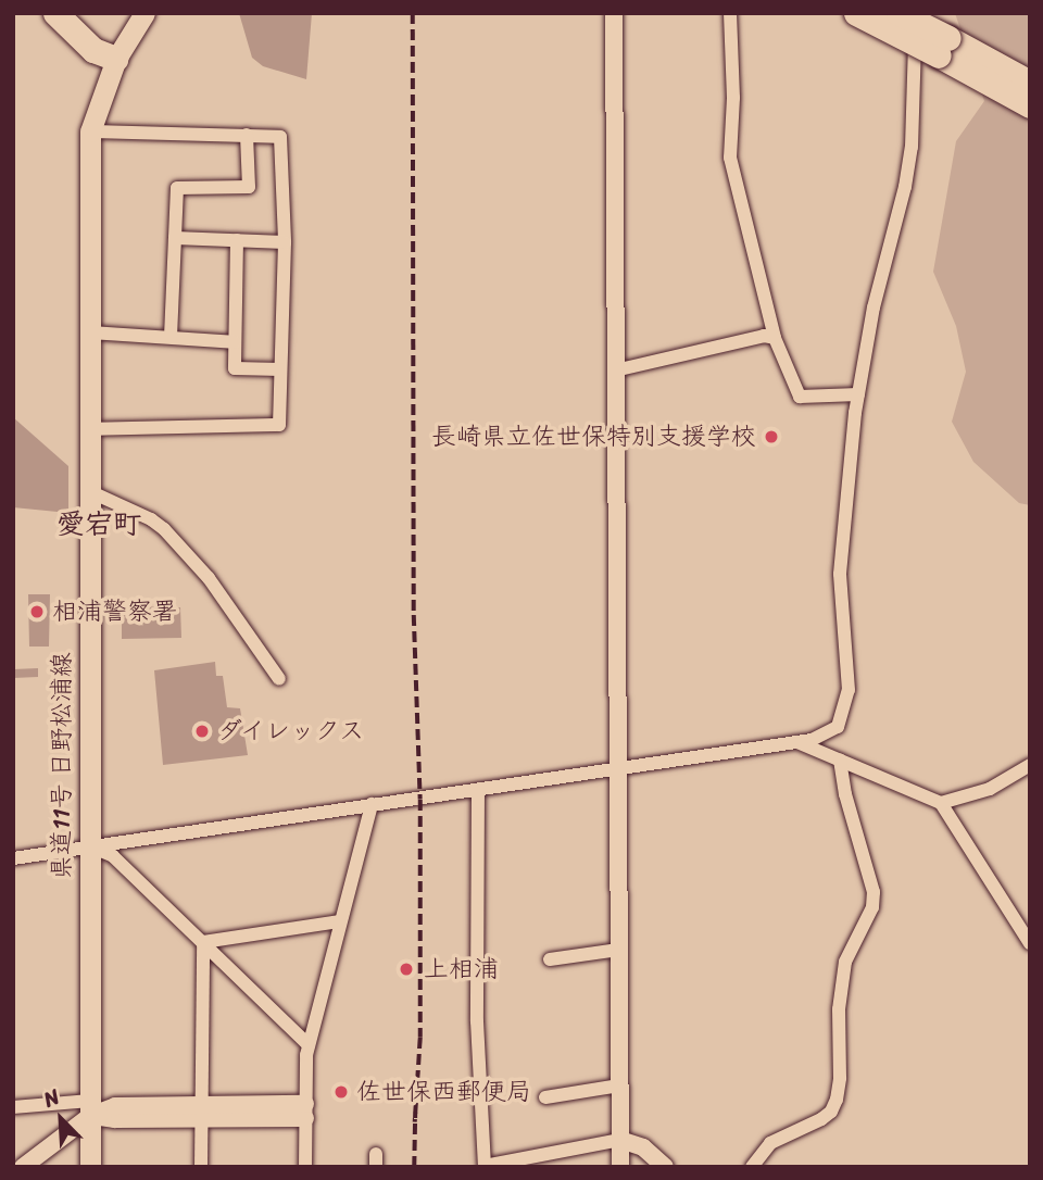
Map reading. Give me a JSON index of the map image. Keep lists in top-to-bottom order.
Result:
{
  "streets": {
    "main road": ["県道11号 日野松浦線"]
  },
  "districts": ["愛宕町"],
  "places": [
    "長崎県立佐世保特別支援学校",
    "相浦警察署",
    "ダイレックス",
    "上相浦",
    "佐世保西郵便局"
  ],
  "north": "top left"
}
